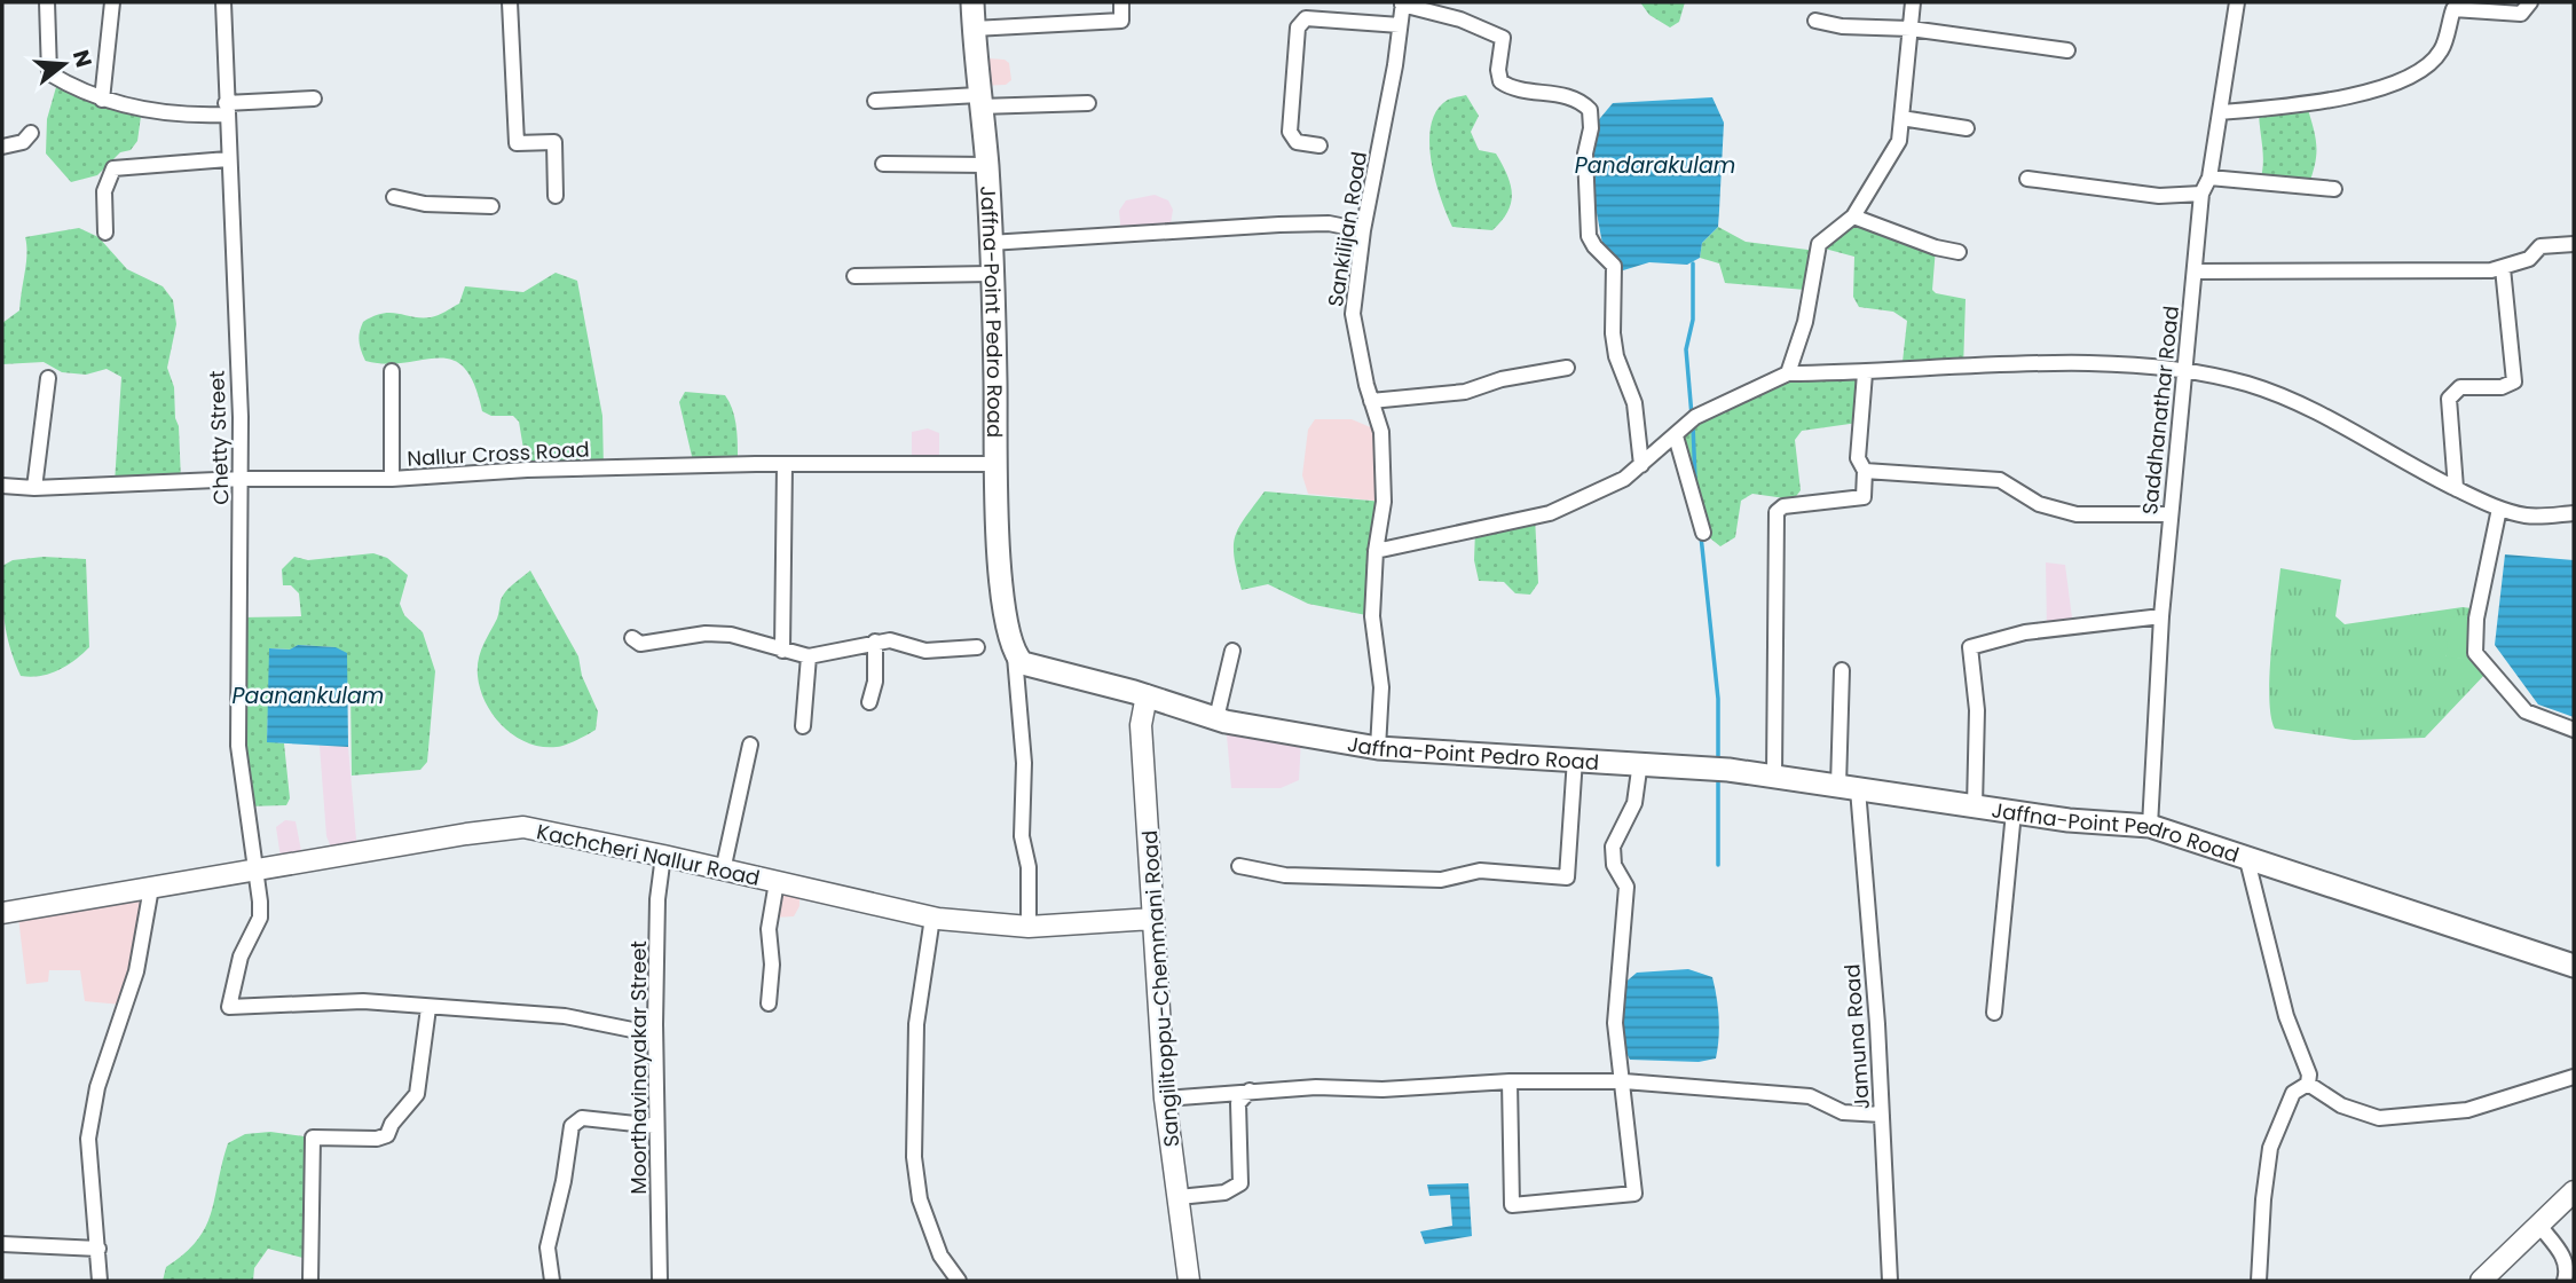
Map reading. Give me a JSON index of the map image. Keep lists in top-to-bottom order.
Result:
{
  "streets": {
    "main road": ["Jaffna-Point Pedro Road"],
    "street": [
      "Sankilijan Road",
      "Saddhanathar Road",
      "Chetty Street",
      "Nallur Cross Road",
      "Kachcheri Nallur Road",
      "Sangilitoppu-Chemmani Road",
      "Jamuna Road",
      "Moorthavinayakar Street"
    ]
  },
  "crossings": [
    ["Sankilijan Road", "Jaffna-Point Pedro Road"],
    ["Jaffna-Point Pedro Road", "Saddhanathar Road"],
    ["Jaffna-Point Pedro Road", "Nallur Cross Road"],
    ["Jaffna-Point Pedro Road", "Sangilitoppu-Chemmani Road"],
    ["Jaffna-Point Pedro Road", "Jamuna Road"],
    ["Chetty Street", "Nallur Cross Road"],
    ["Chetty Street", "Kachcheri Nallur Road"],
    ["Kachcheri Nallur Road", "Sangilitoppu-Chemmani Road"],
    ["Kachcheri Nallur Road", "Moorthavinayakar Street"]
  ],
  "water": ["Pandarakulam", "Paanankulam"],
  "north": "right"
}
